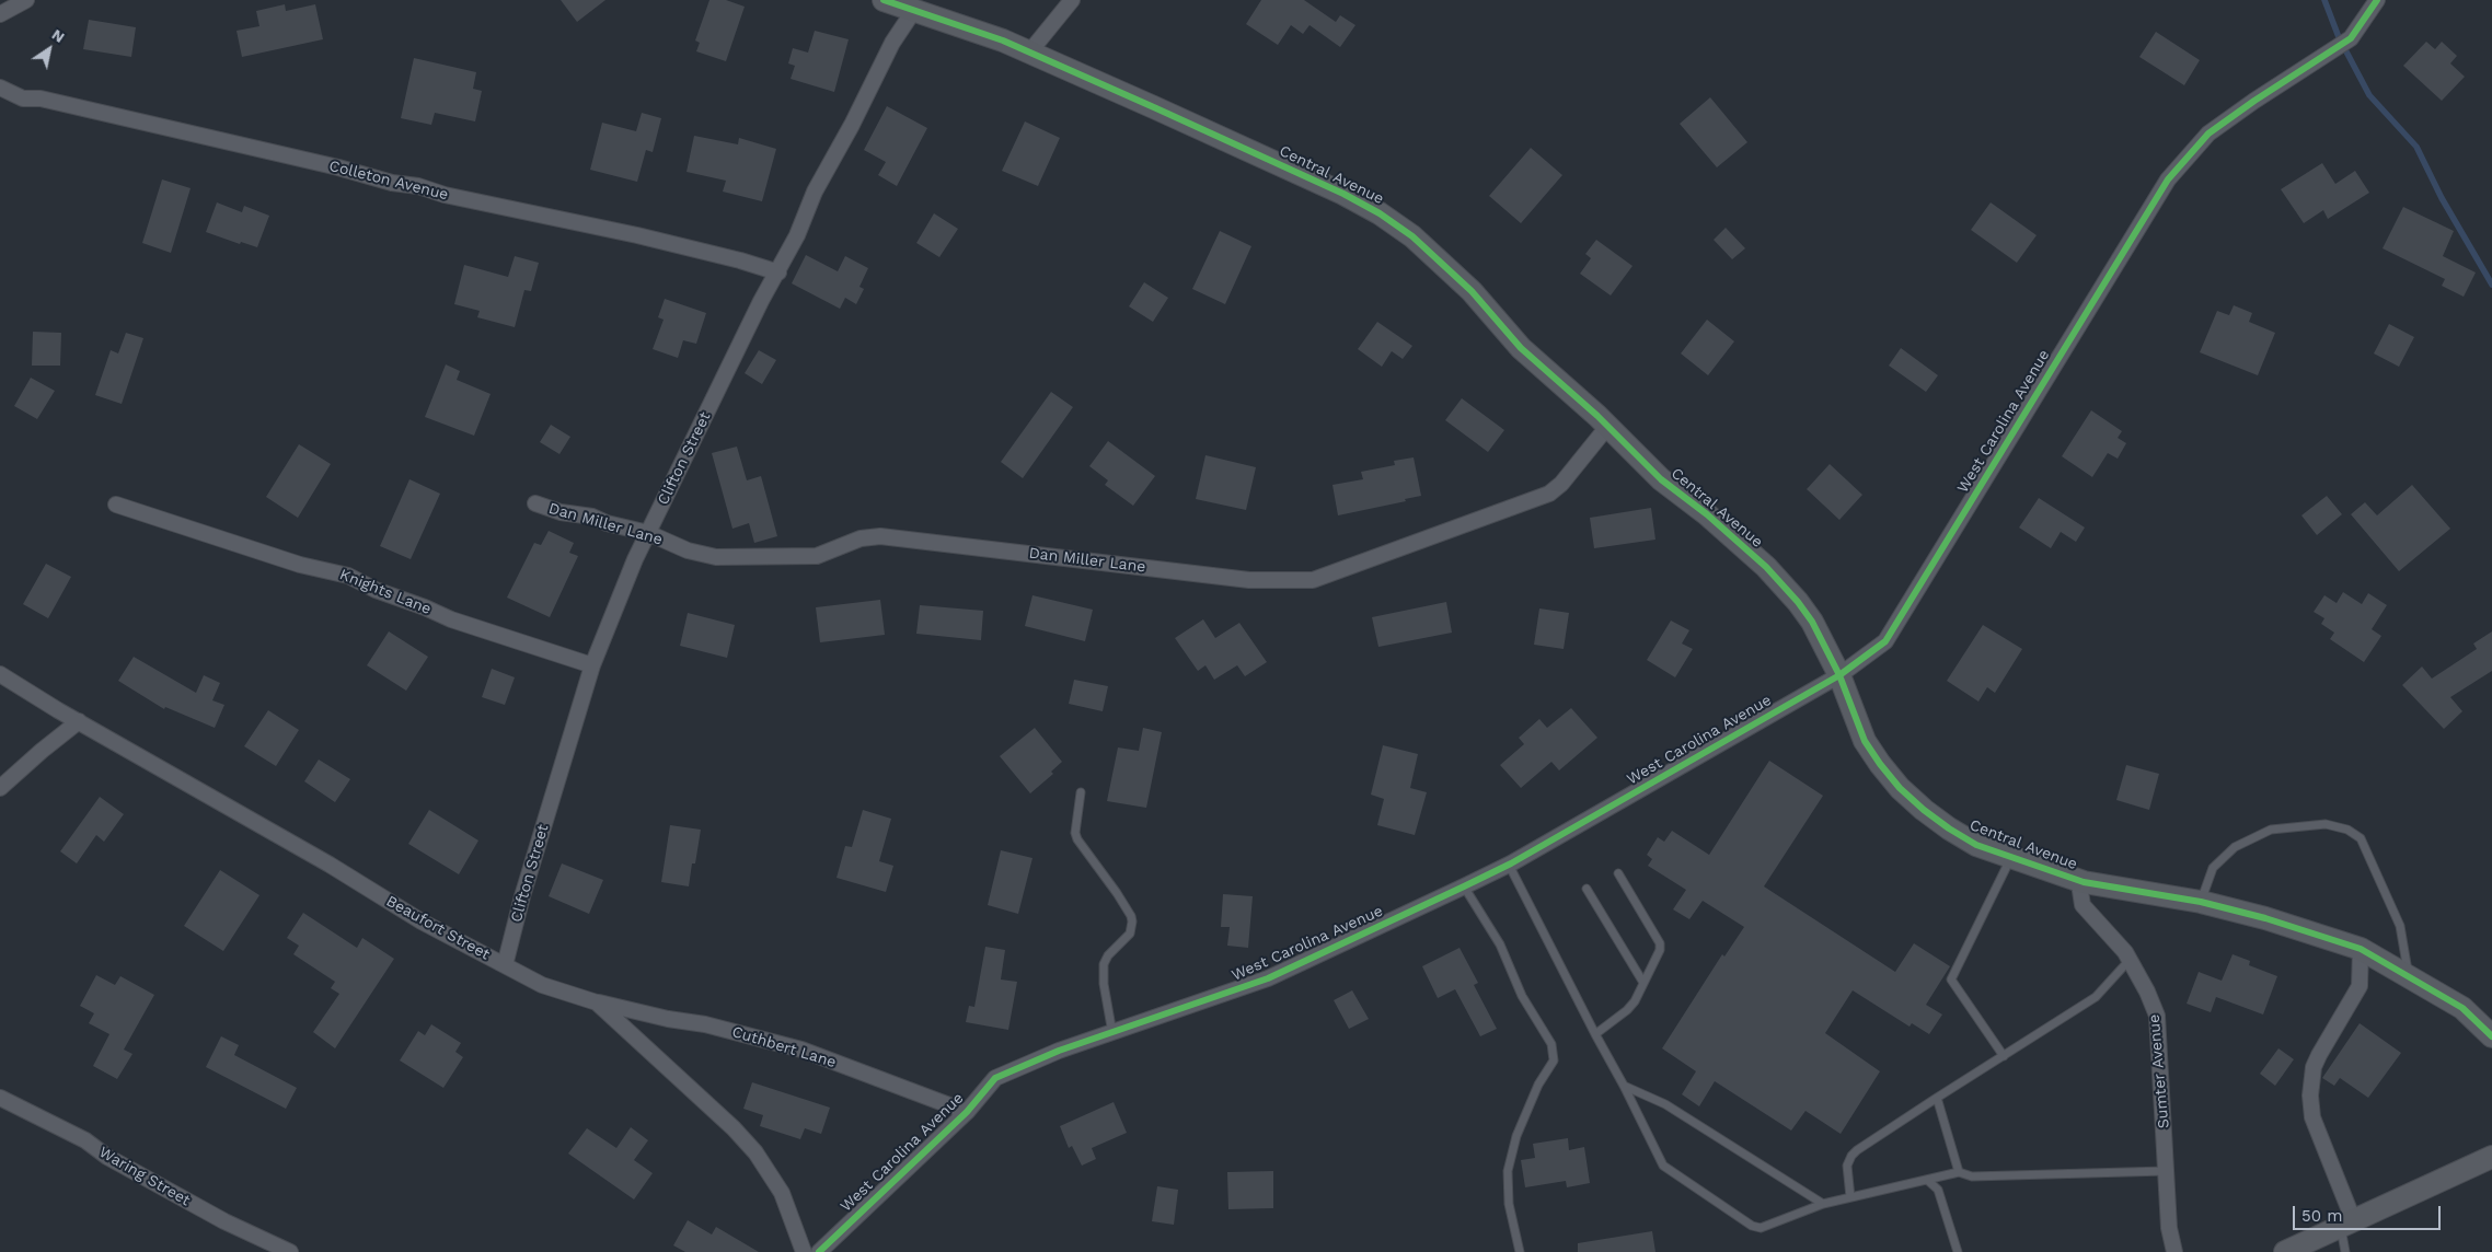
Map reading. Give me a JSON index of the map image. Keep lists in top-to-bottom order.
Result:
{
  "streets": {
    "street": [
      "Central Avenue",
      "Colleton Avenue",
      "West Carolina Avenue",
      "Clifton Street",
      "Dan Miller Lane",
      "Knights Lane",
      "Beaufort Street",
      "Cuthbert Lane",
      "Sumter Avenue",
      "Waring Street"
    ]
  },
  "crossings": [
    ["Central Avenue", "West Carolina Avenue"],
    ["Central Avenue", "Clifton Street"],
    ["Central Avenue", "Dan Miller Lane"],
    ["Central Avenue", "Sumter Avenue"],
    ["Colleton Avenue", "Clifton Street"],
    ["West Carolina Avenue", "Cuthbert Lane"],
    ["Clifton Street", "Dan Miller Lane"],
    ["Clifton Street", "Knights Lane"],
    ["Clifton Street", "Beaufort Street"],
    ["Beaufort Street", "Cuthbert Lane"]
  ],
  "scale_bar": "50 m",
  "north": "top right"
}
